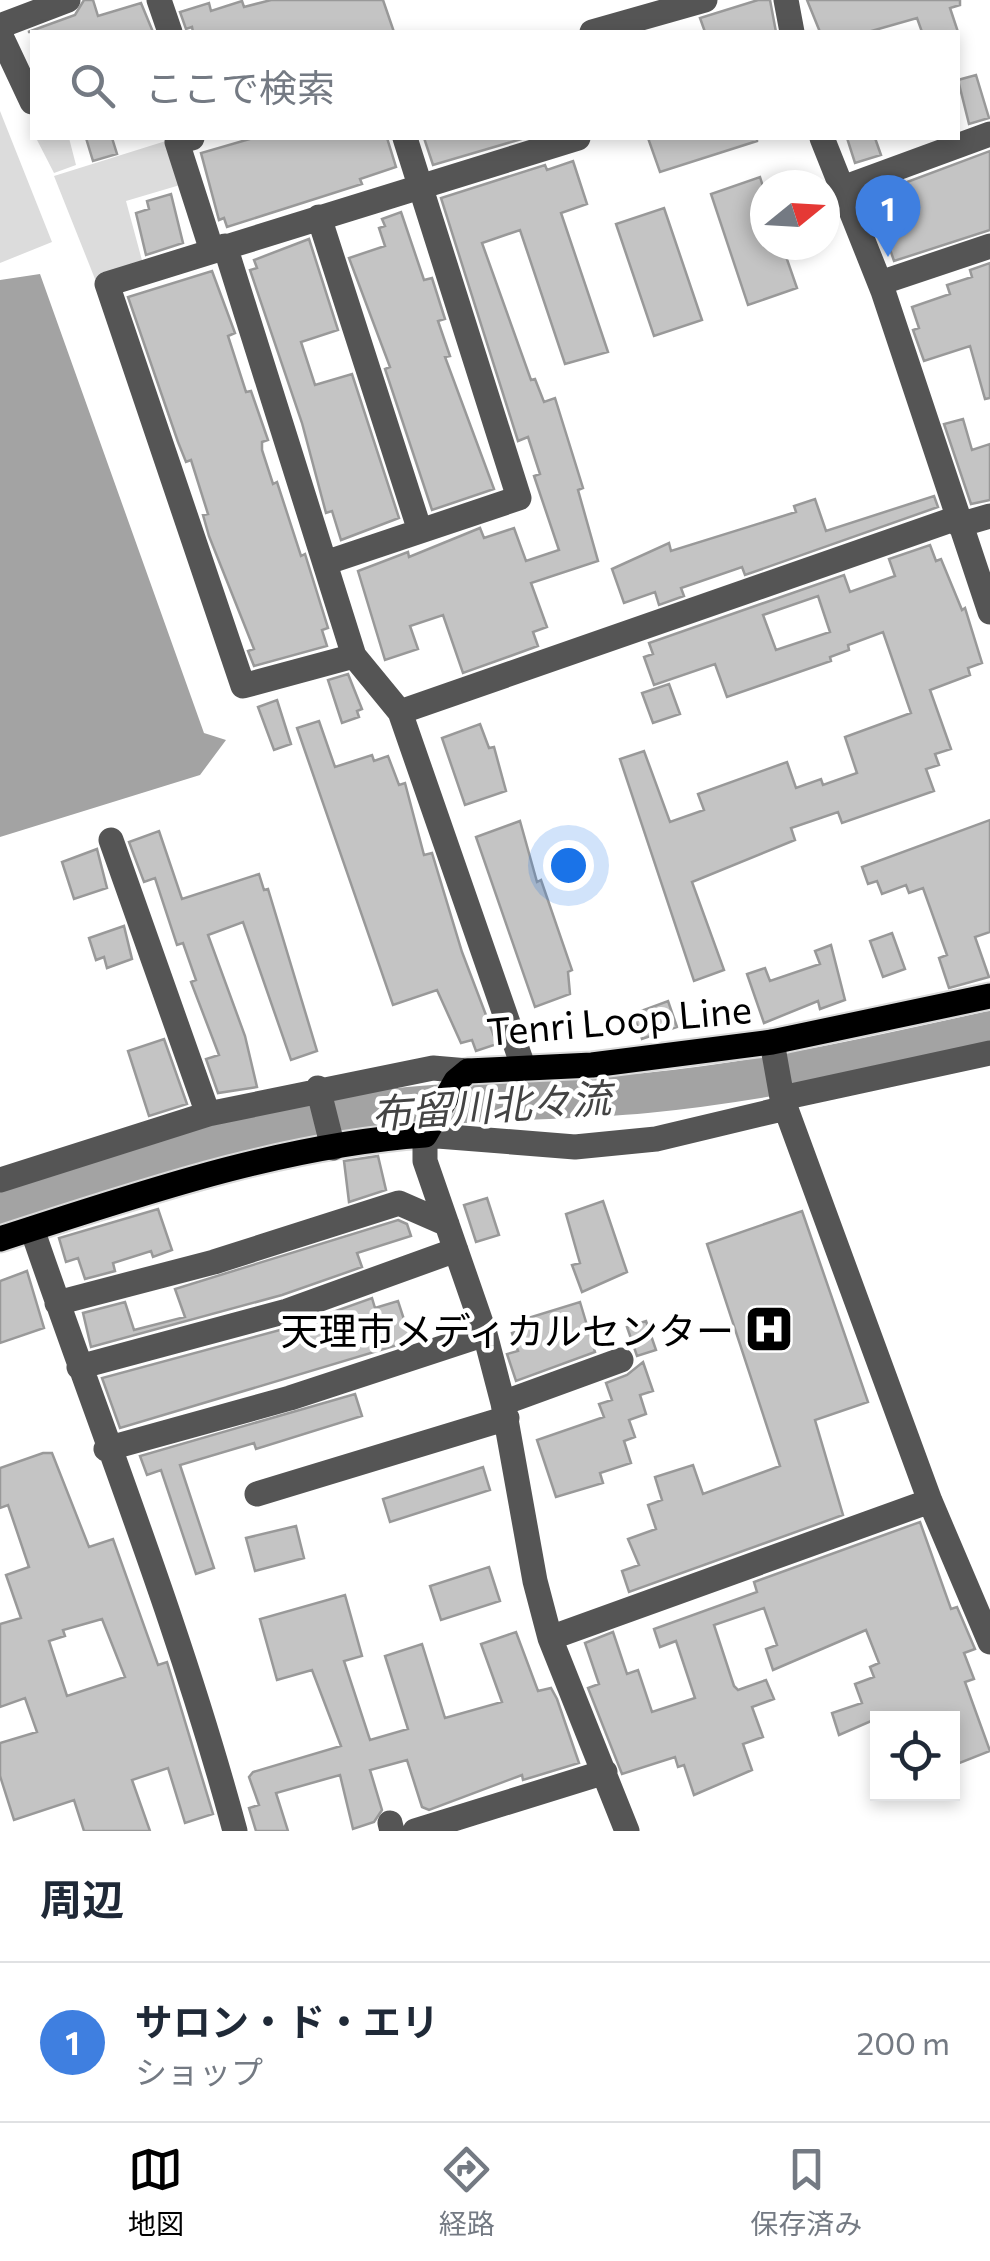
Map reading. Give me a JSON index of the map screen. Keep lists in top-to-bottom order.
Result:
{
  "streets": {
    "main road": ["Tenri Loop Line"]
  },
  "water": ["布留川北々流"],
  "places": {
    "hospital": ["天理市メディカルセンター"]
  },
  "north": "right",
  "page": {
    "search": "ここで検索",
    "pins": "1",
    "heading": "周辺",
    "list": [
      {
        "mark": "1",
        "name": "サロン・ド・エリ",
        "note": "ショップ",
        "value": "200 m"
      }
    ],
    "nav": ["地図", "経路", "保存済み"]
  }
}
